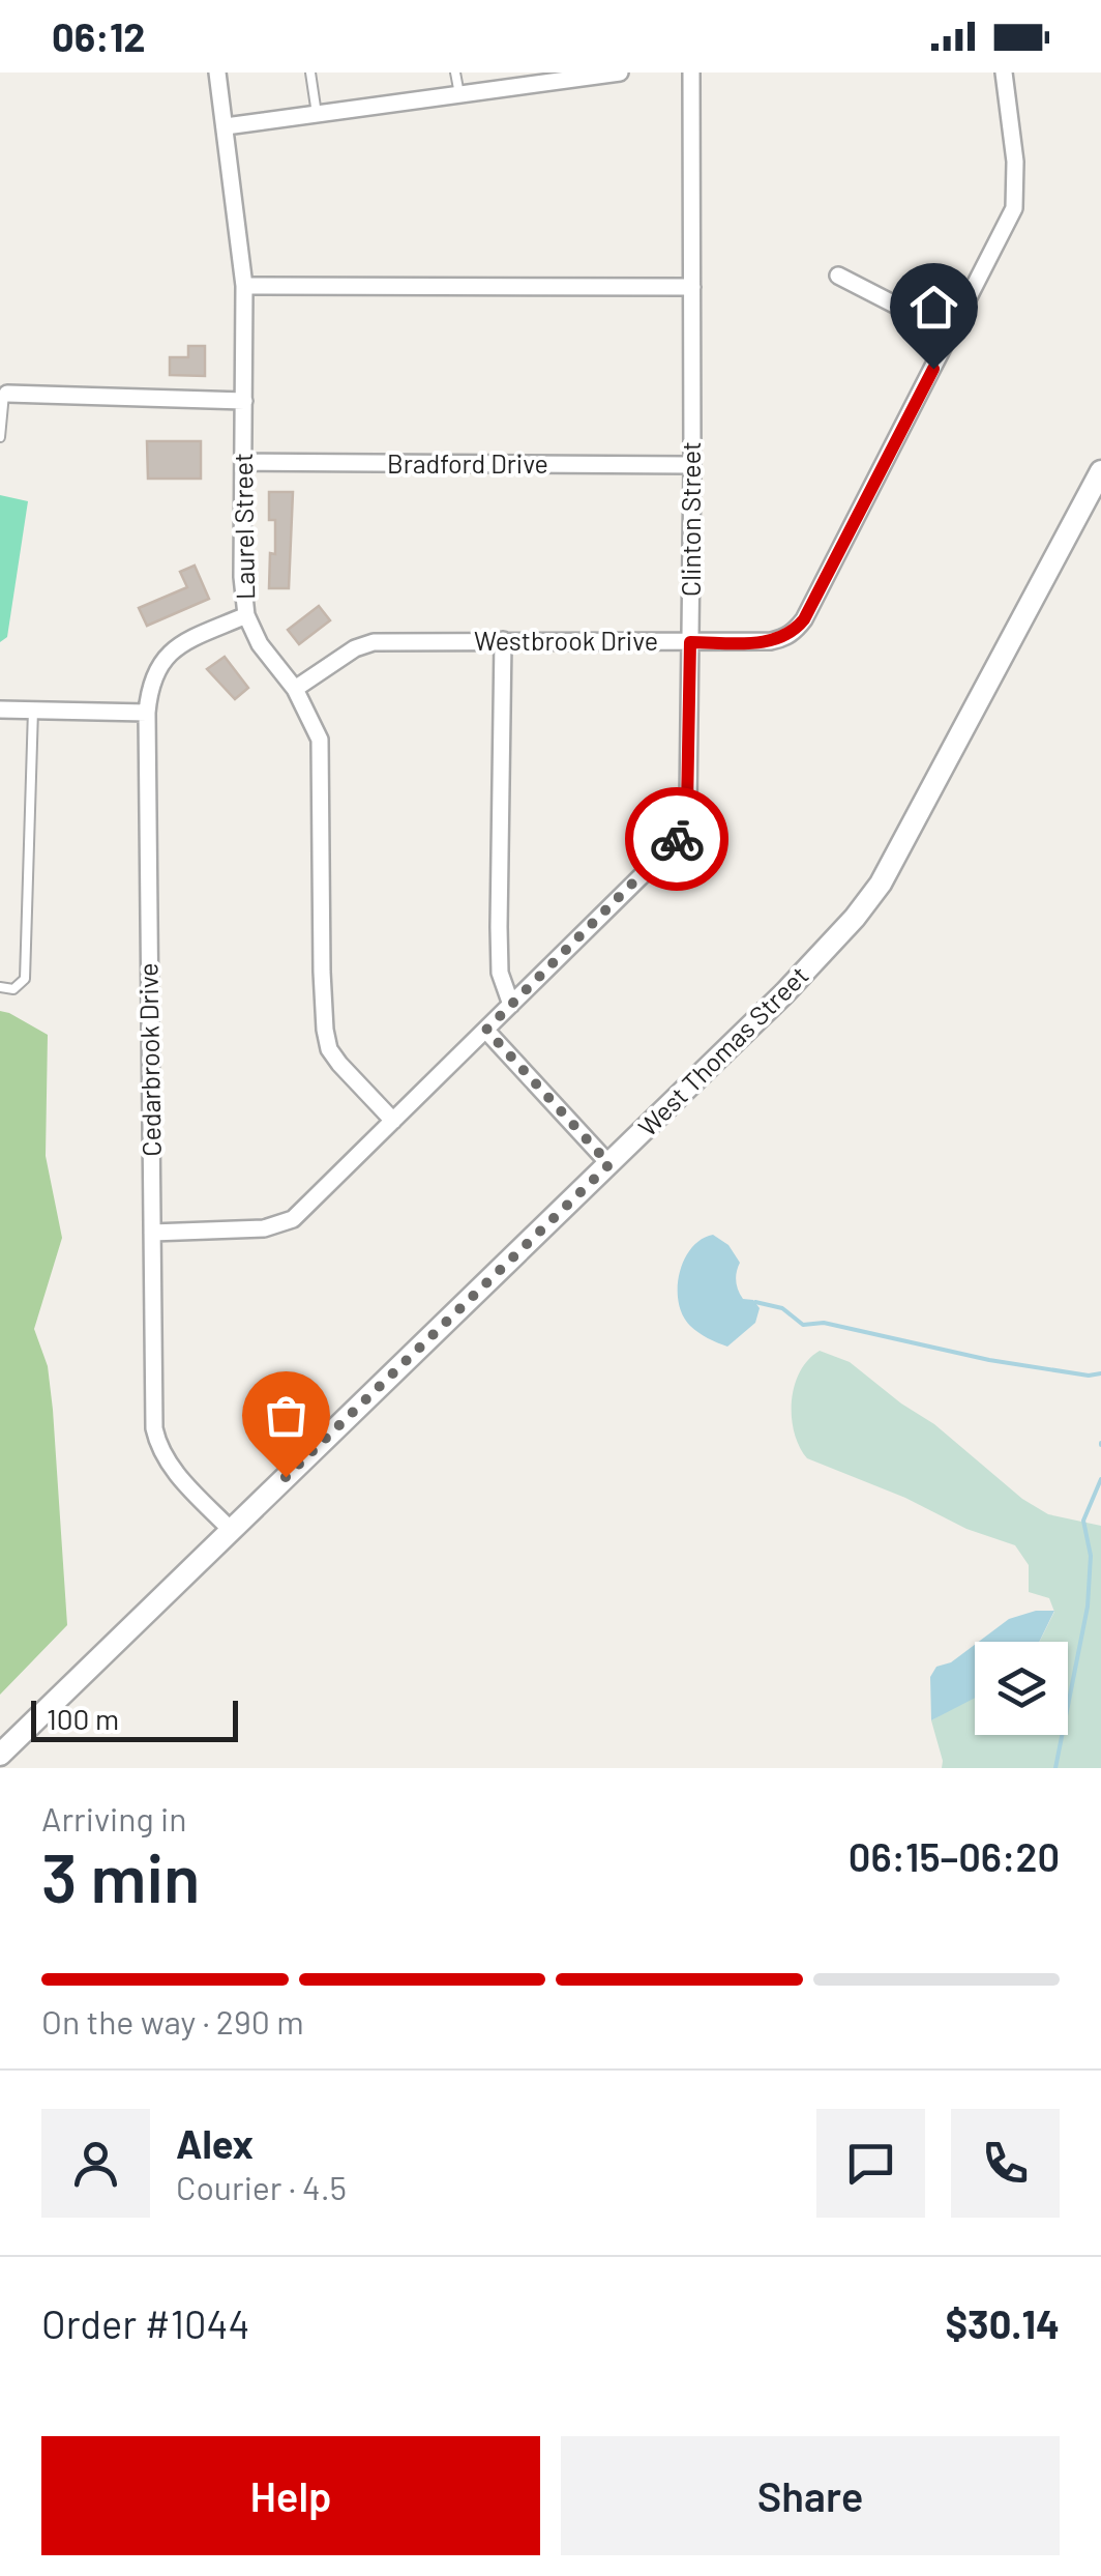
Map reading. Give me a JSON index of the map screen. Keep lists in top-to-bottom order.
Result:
{
  "streets": {
    "street": [
      "Bradford Drive",
      "Clinton Street",
      "Laurel Street",
      "Westbrook Drive",
      "West Thomas Street",
      "Cedarbrook Drive"
    ]
  },
  "crossings": [
    ["Bradford Drive", "Clinton Street"],
    ["Bradford Drive", "Laurel Street"],
    ["Clinton Street", "Laurel Street"],
    ["Clinton Street", "Westbrook Drive"],
    ["Clinton Street", "Cedarbrook Drive"],
    ["Laurel Street", "Westbrook Drive"],
    ["Laurel Street", "Cedarbrook Drive"],
    ["West Thomas Street", "Cedarbrook Drive"]
  ],
  "scale_bar": "100 m",
  "page": {
    "status": "06:12",
    "scale": "100 m",
    "heading": ["3 min", "Arriving in", "06:15–06:20"],
    "panel": [
      "Alex",
      "Courier · 4.5",
      "Order #1044",
      "$30.14"
    ],
    "bar": "On the way · 290 m",
    "buttons": ["Help", "Share"]
  }
}
